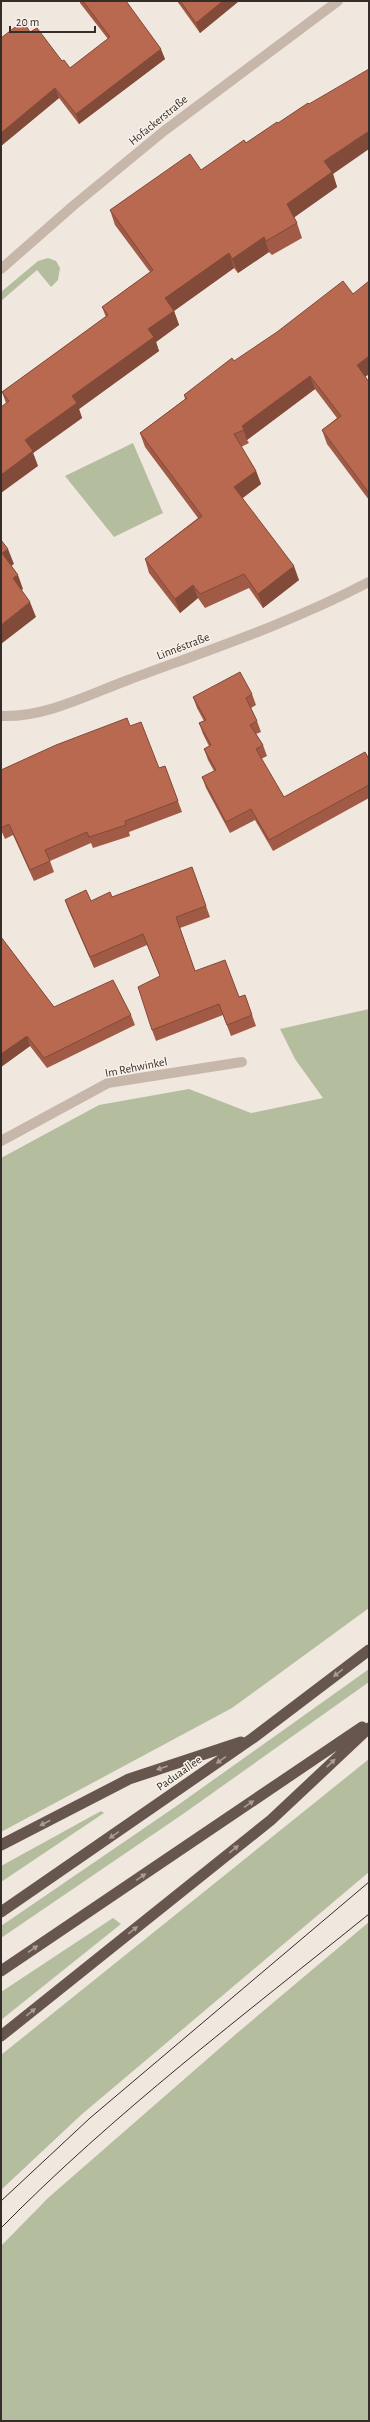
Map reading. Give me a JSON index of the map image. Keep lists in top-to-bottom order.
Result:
{
  "streets": {
    "highway": ["Paduaallee"],
    "street": ["Hofackerstraße", "Linnéstraße", "Im Rehwinkel"]
  },
  "scale_bar": "20 m"
}
